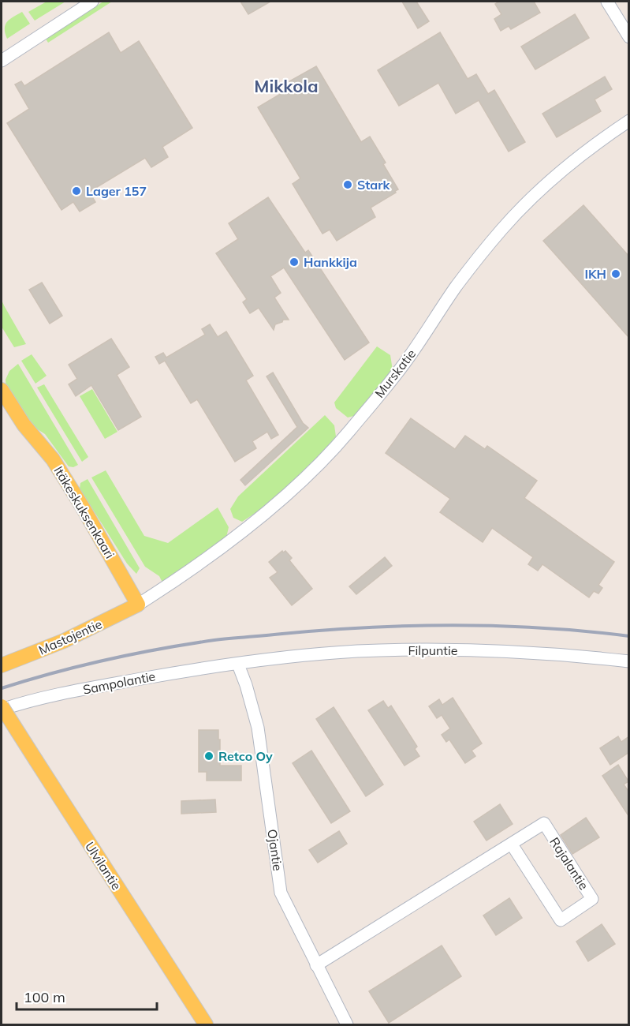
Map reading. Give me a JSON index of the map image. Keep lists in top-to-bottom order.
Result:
{
  "streets": {
    "main road": ["Itäkeskuksenkaari", "Mastojentie", "Ulvilantie"],
    "street": [
      "Murskatie",
      "Filpuntie",
      "Sampolantie",
      "Ojantie",
      "Rajalantie"
    ]
  },
  "crossings": [
    ["Murskatie", "Itäkeskuksenkaari"],
    ["Murskatie", "Mastojentie"],
    ["Itäkeskuksenkaari", "Mastojentie"],
    ["Filpuntie", "Sampolantie"],
    ["Filpuntie", "Ojantie"],
    ["Sampolantie", "Ojantie"],
    ["Ojantie", "Rajalantie"]
  ],
  "districts": ["Mikkola"],
  "places": [
    "Stark",
    "Lager 157",
    "Hankkija",
    "IKH",
    "Retco Oy"
  ],
  "scale_bar": "100 m"
}
